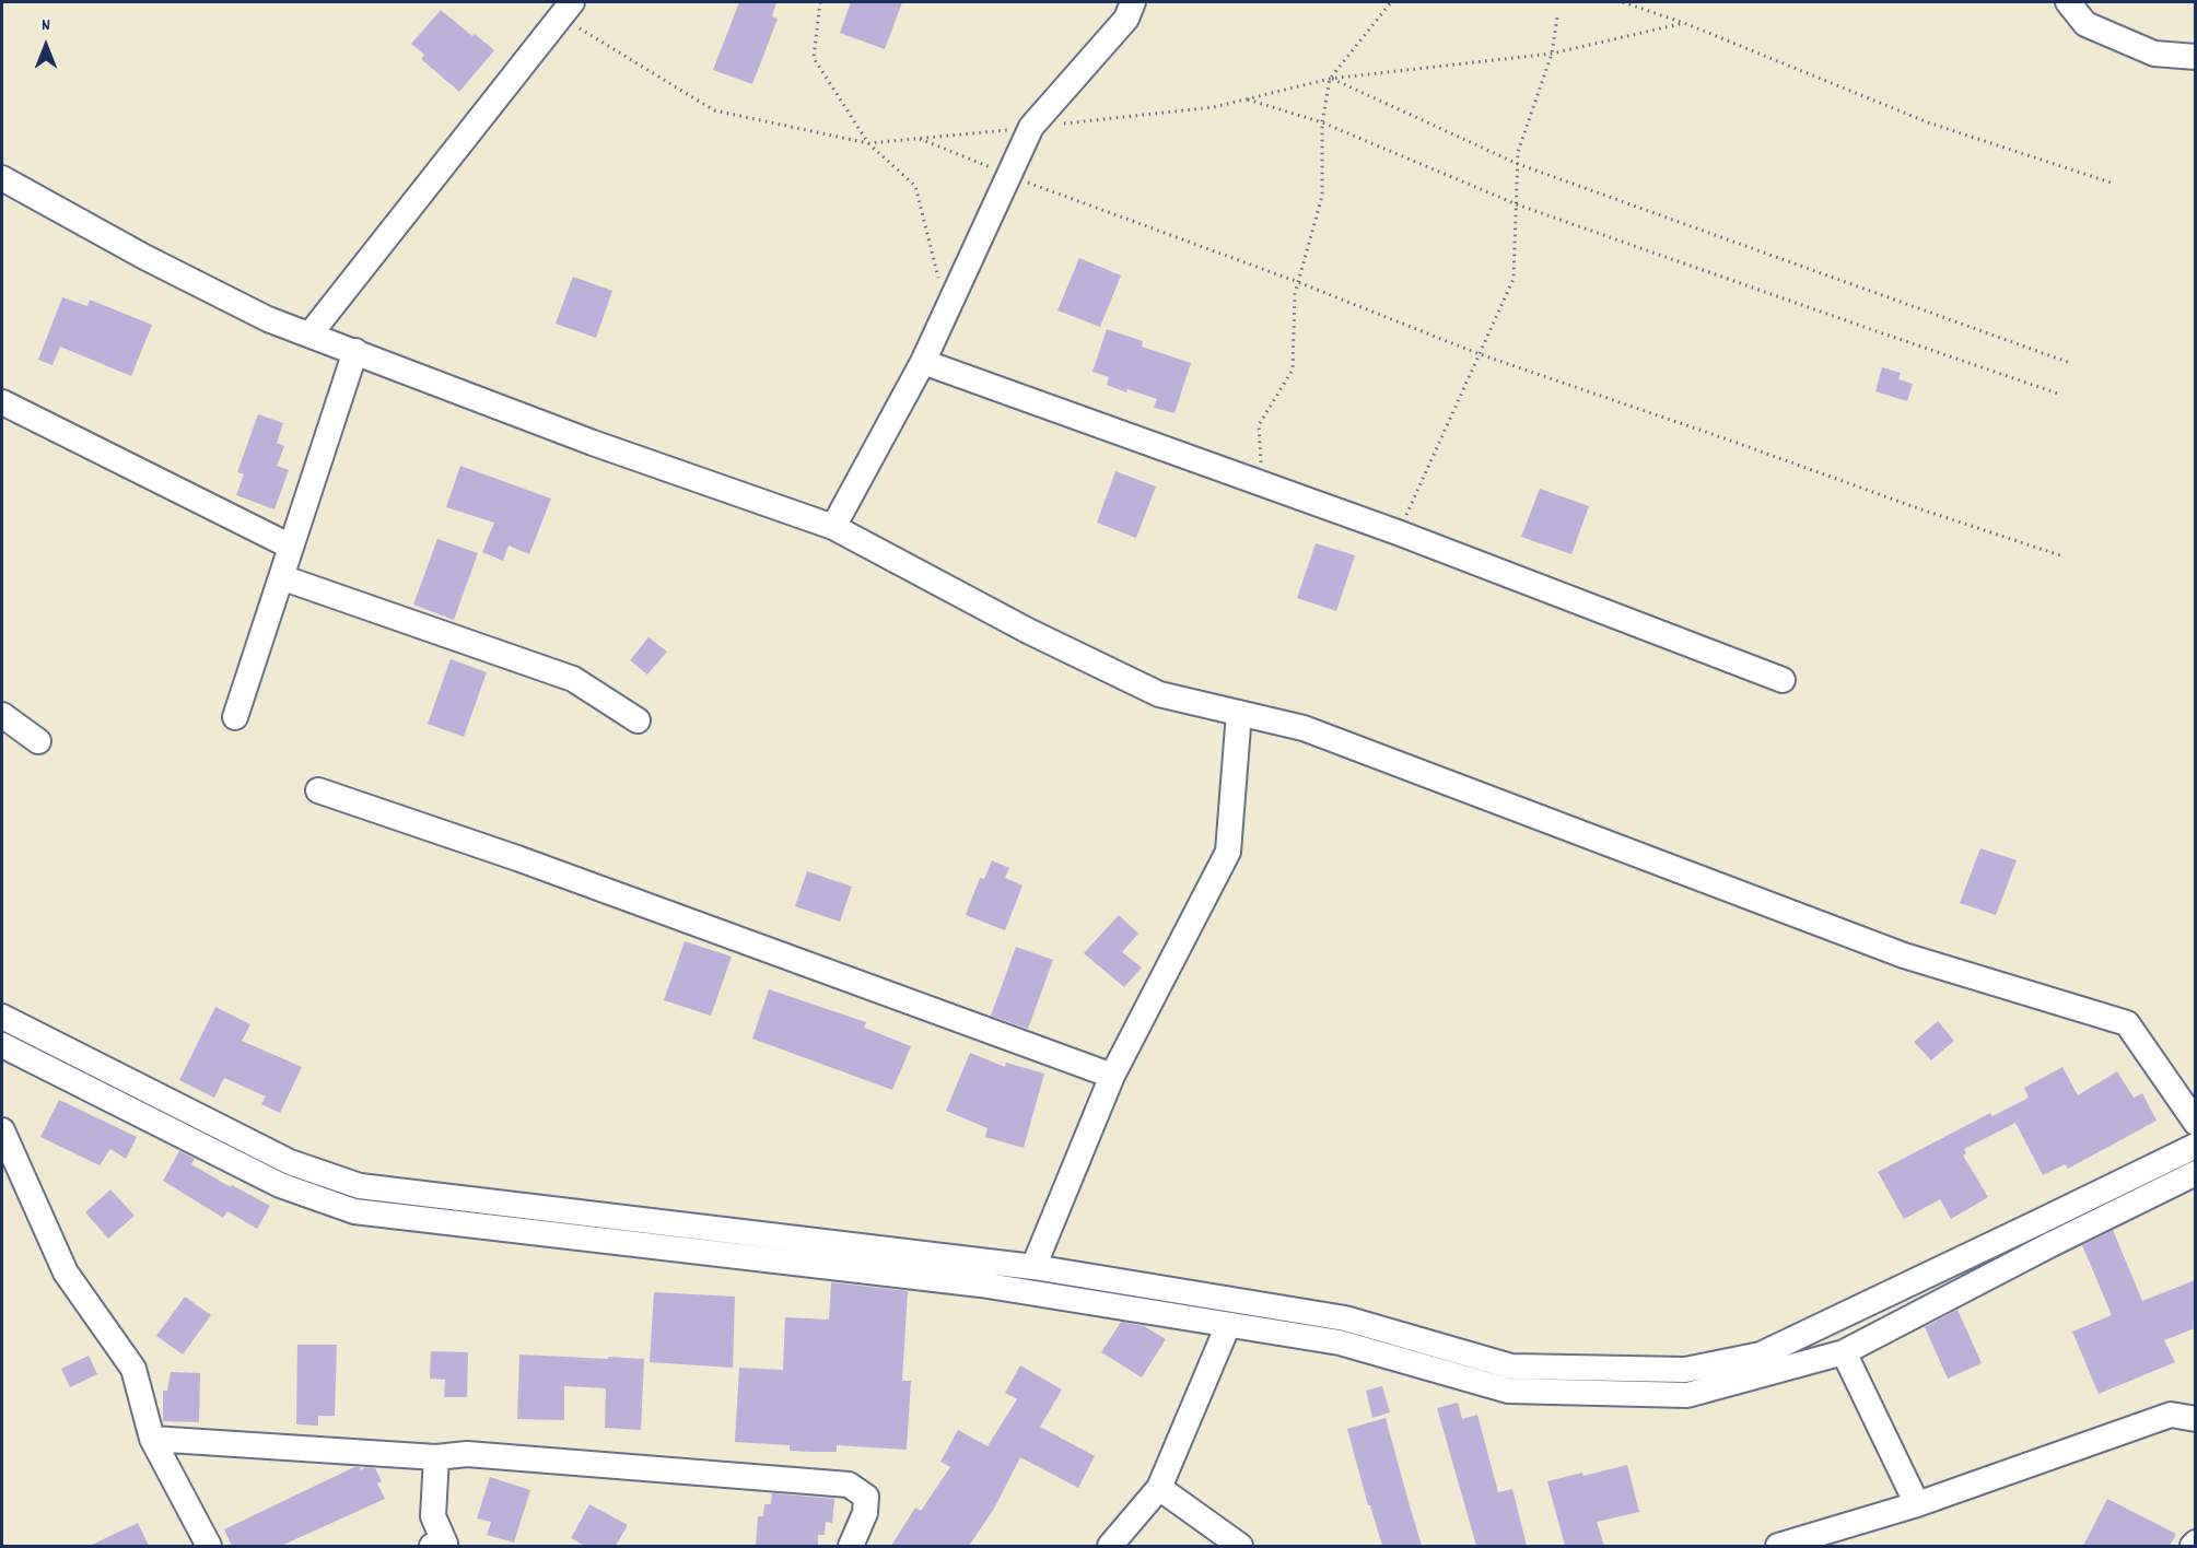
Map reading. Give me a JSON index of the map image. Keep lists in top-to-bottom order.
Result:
{
  "north": "top"
}
